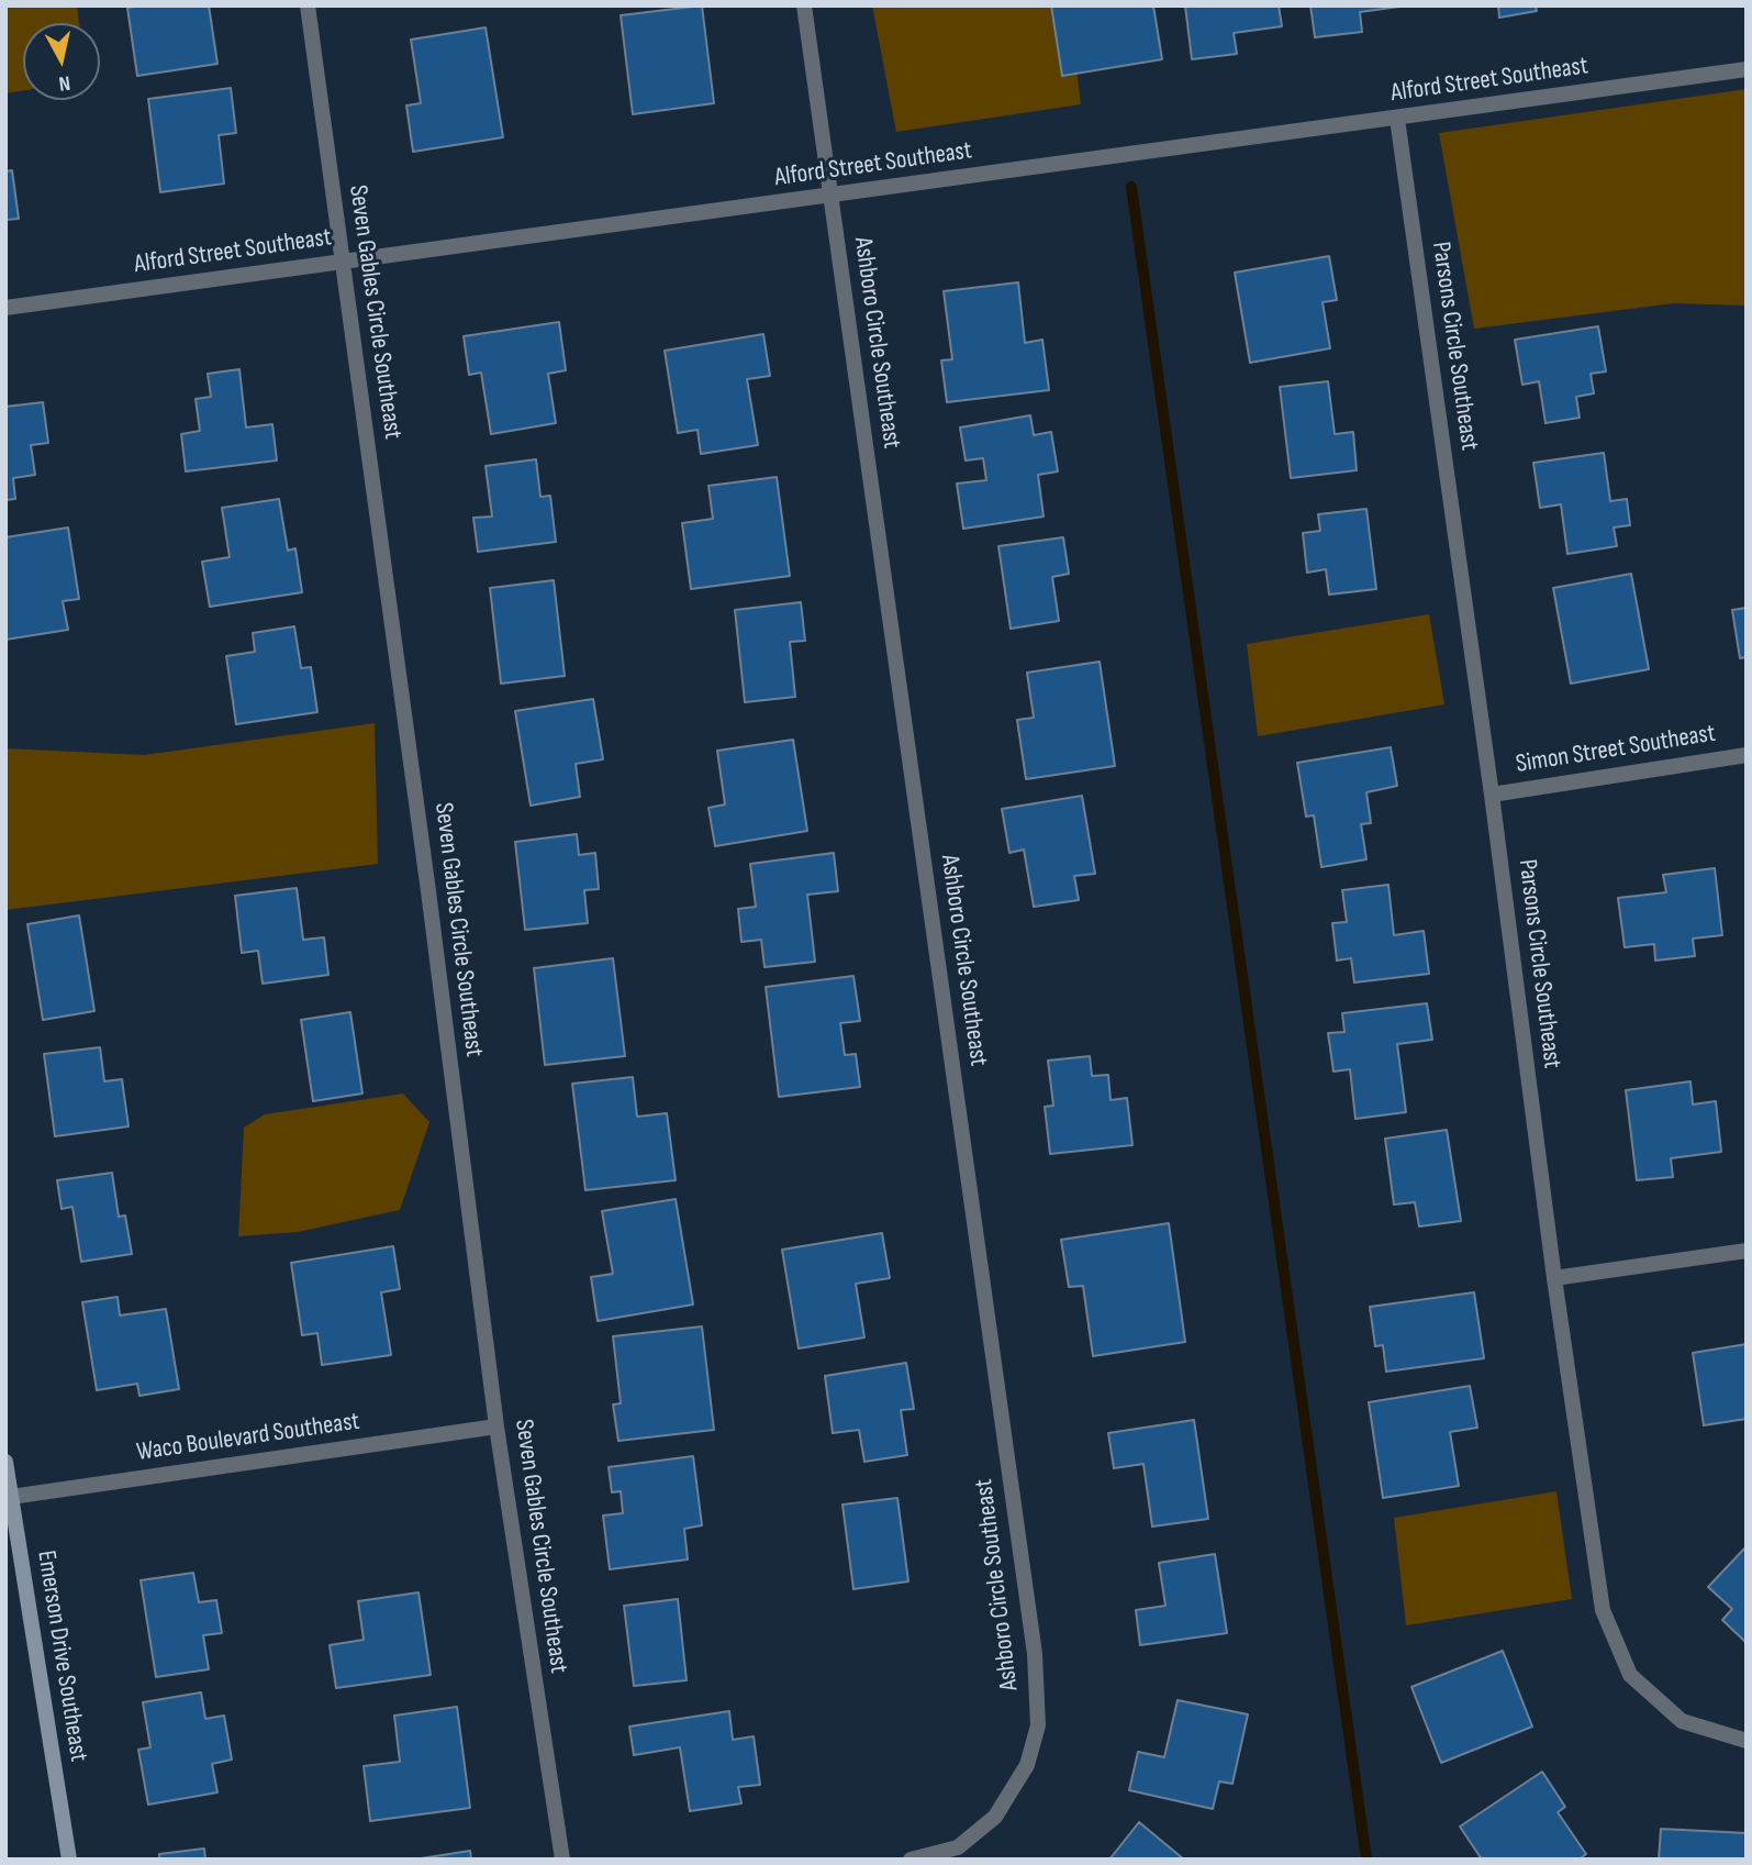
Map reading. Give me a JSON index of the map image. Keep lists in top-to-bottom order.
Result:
{
  "streets": {
    "street": [
      "Alford Street Southeast",
      "Seven Gables Circle Southeast",
      "Ashboro Circle Southeast",
      "Parsons Circle Southeast",
      "Simon Street Southeast",
      "Waco Boulevard Southeast",
      "Emerson Drive Southeast"
    ]
  },
  "crossings": [
    ["Alford Street Southeast", "Seven Gables Circle Southeast"],
    ["Alford Street Southeast", "Ashboro Circle Southeast"],
    ["Alford Street Southeast", "Parsons Circle Southeast"],
    ["Seven Gables Circle Southeast", "Waco Boulevard Southeast"],
    ["Parsons Circle Southeast", "Simon Street Southeast"],
    ["Waco Boulevard Southeast", "Emerson Drive Southeast"]
  ],
  "north": "bottom"
}
